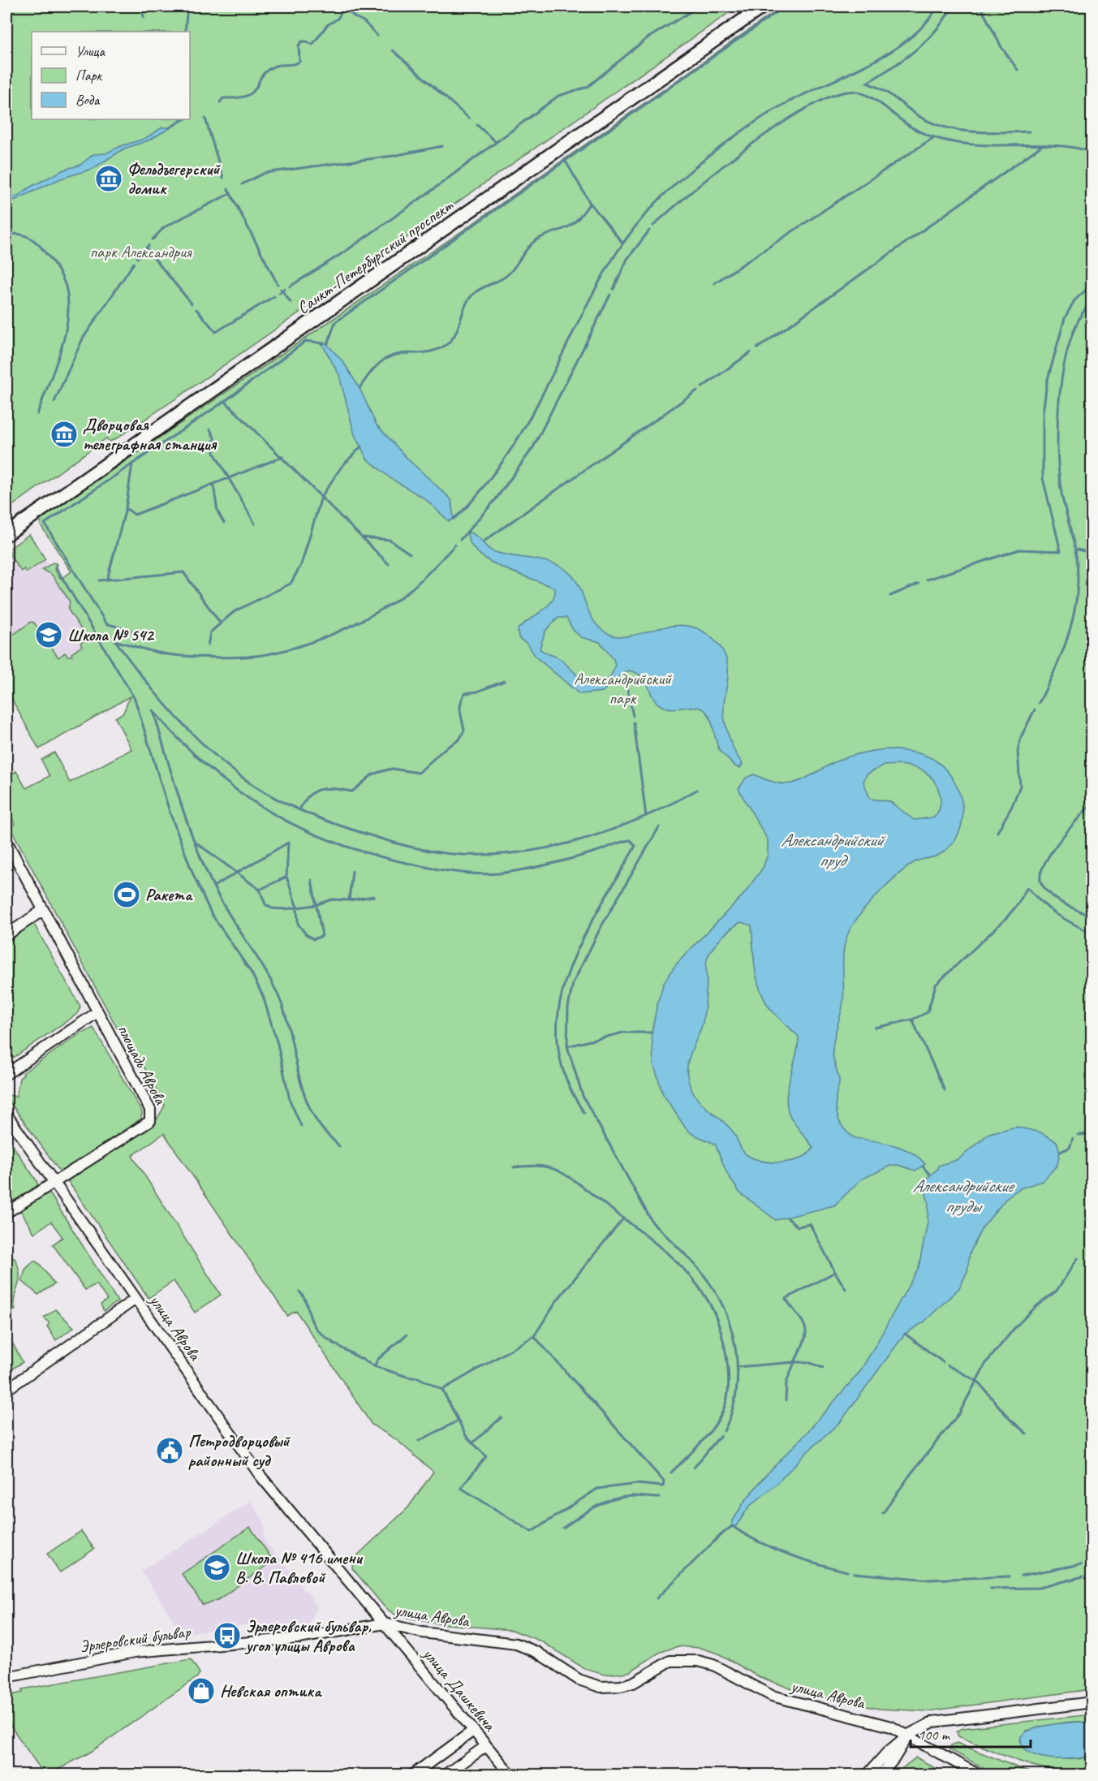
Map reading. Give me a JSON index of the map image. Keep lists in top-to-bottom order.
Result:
{
  "streets": {
    "main road": ["Санкт-Петербургский проспект"],
    "street": [
      "площадь Аврова",
      "улица Аврова",
      "Эрлеровский бульвар",
      "улица Дашкевича"
    ]
  },
  "crossings": [
    ["площадь Аврова", "улица Аврова"],
    ["улица Аврова", "Эрлеровский бульвар"],
    ["улица Аврова", "улица Дашкевича"],
    ["Эрлеровский бульвар", "улица Дашкевича"]
  ],
  "water": ["Александрийский пруд", "Александрийские пруды"],
  "parks": ["парк Александрия", "Александрийский парк"],
  "places": {
    "museum": ["Фельдъегерский домик", "Дворцовая телеграфная станция"],
    "school or university": ["Школа № 542", "Школа № 416 имени В. В. Павловой"],
    "sports": ["Ракета"],
    "public building": ["Петродворцовый районный суд"],
    "bus stop": ["Эрлеровский бульвар, угол улицы Аврова"],
    "shop": ["Невская оптика"]
  },
  "legend": ["Улица", "Парк", "Вода"],
  "scale_bar": "100 m"
}
